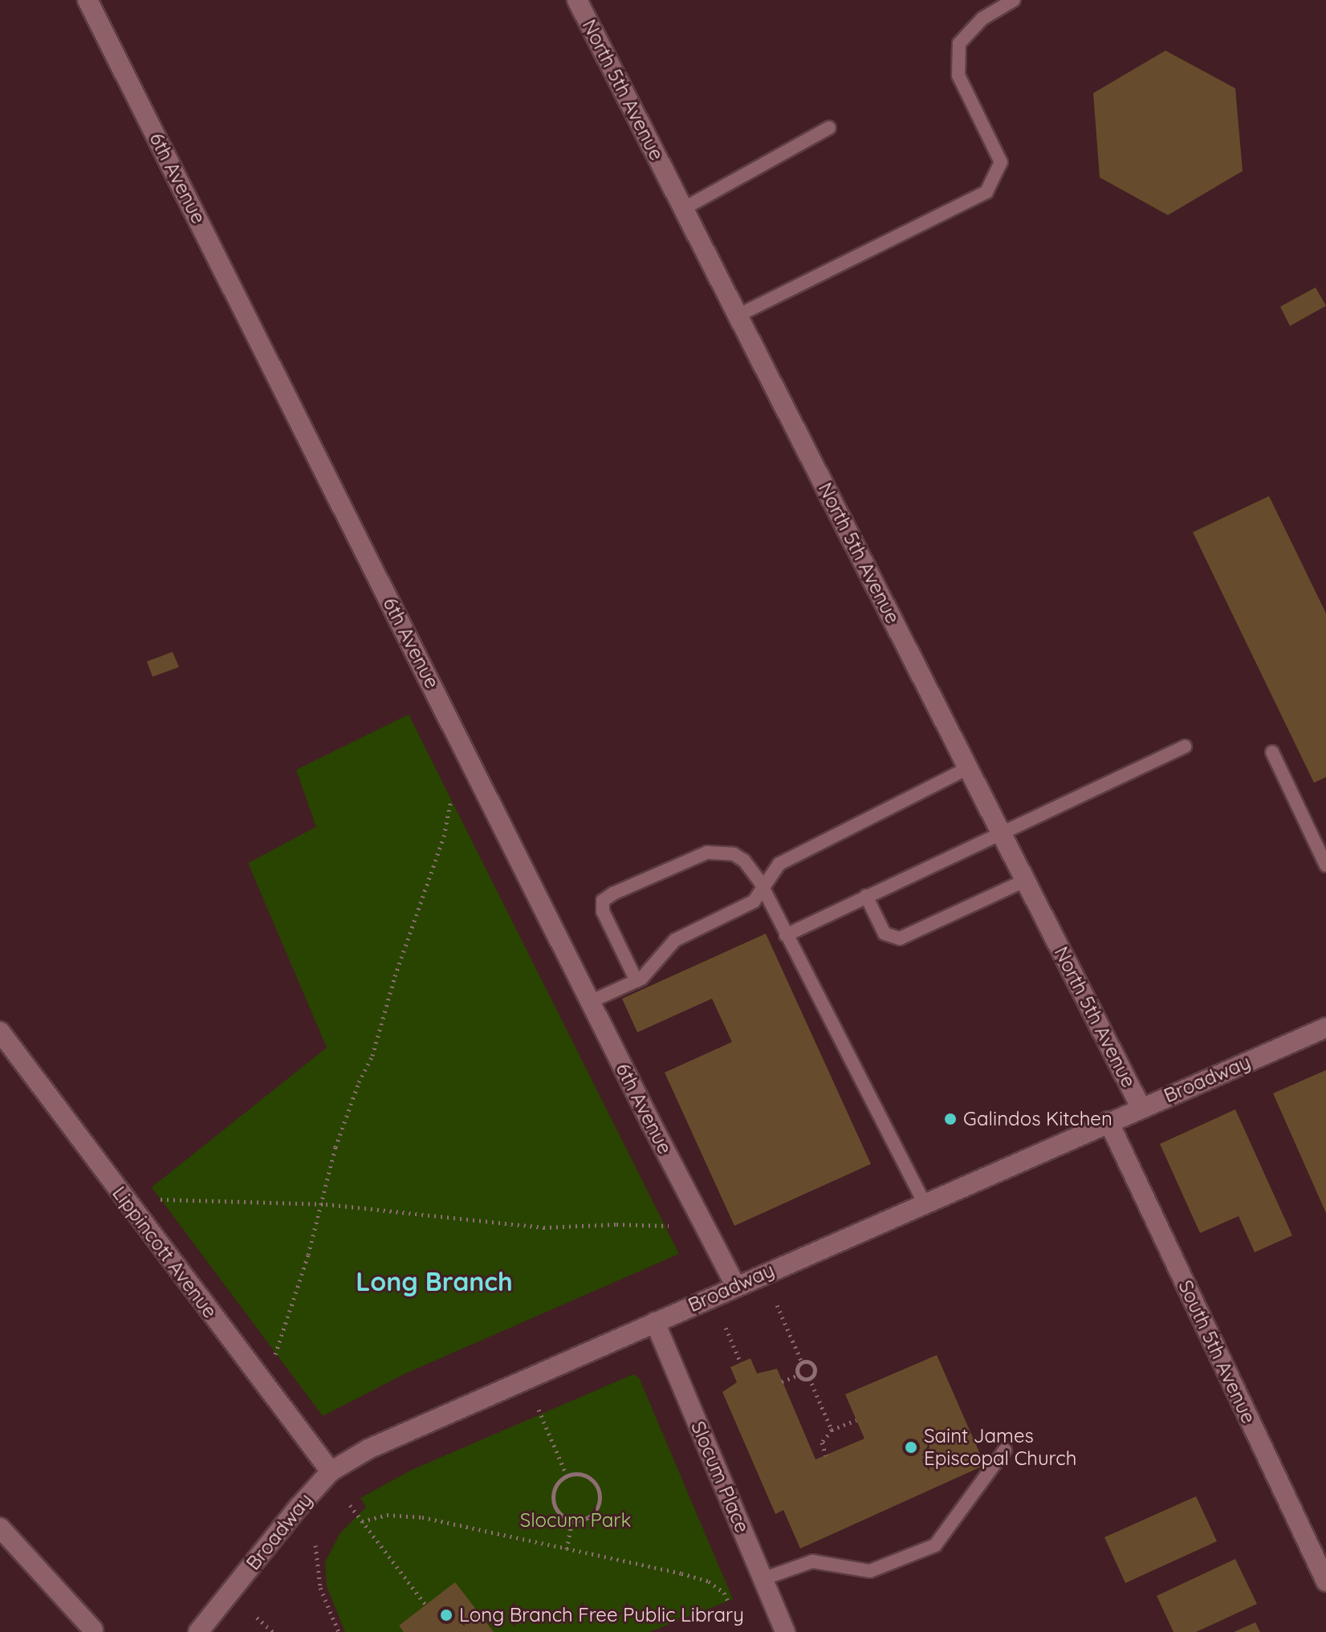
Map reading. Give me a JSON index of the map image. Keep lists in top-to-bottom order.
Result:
{
  "streets": {
    "street": [
      "North 5th Avenue",
      "6th Avenue",
      "Broadway",
      "Lippincott Avenue",
      "South 5th Avenue",
      "Slocum Place"
    ]
  },
  "crossings": [
    ["North 5th Avenue", "Broadway"],
    ["6th Avenue", "Broadway"],
    ["Broadway", "Lippincott Avenue"],
    ["Broadway", "South 5th Avenue"],
    ["Broadway", "Slocum Place"]
  ],
  "districts": ["Long Branch"],
  "parks": ["Slocum Park"],
  "places": ["Galindos Kitchen", "Saint James Episcopal Church", "Long Branch Free Public Library"]
}
